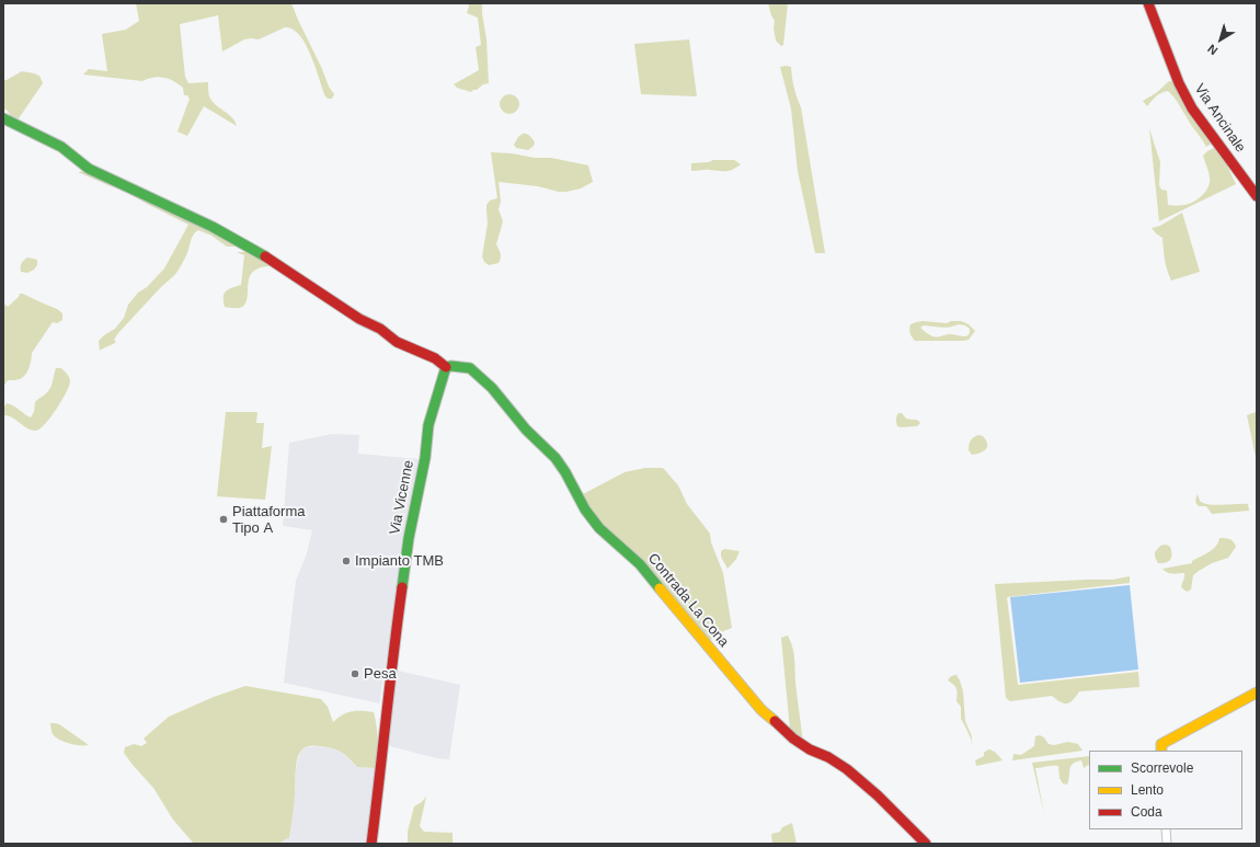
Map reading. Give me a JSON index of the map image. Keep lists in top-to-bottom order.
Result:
{
  "streets": {
    "street": ["Via Ancinale", "Via Vicenne", "Contrada La Cona"]
  },
  "crossings": [
    ["Via Vicenne", "Contrada La Cona"]
  ],
  "places": ["Piattaforma Tipo A", "Impianto TMB", "Pesa"],
  "legend": ["Scorrevole", "Lento", "Coda"],
  "north": "bottom left"
}
